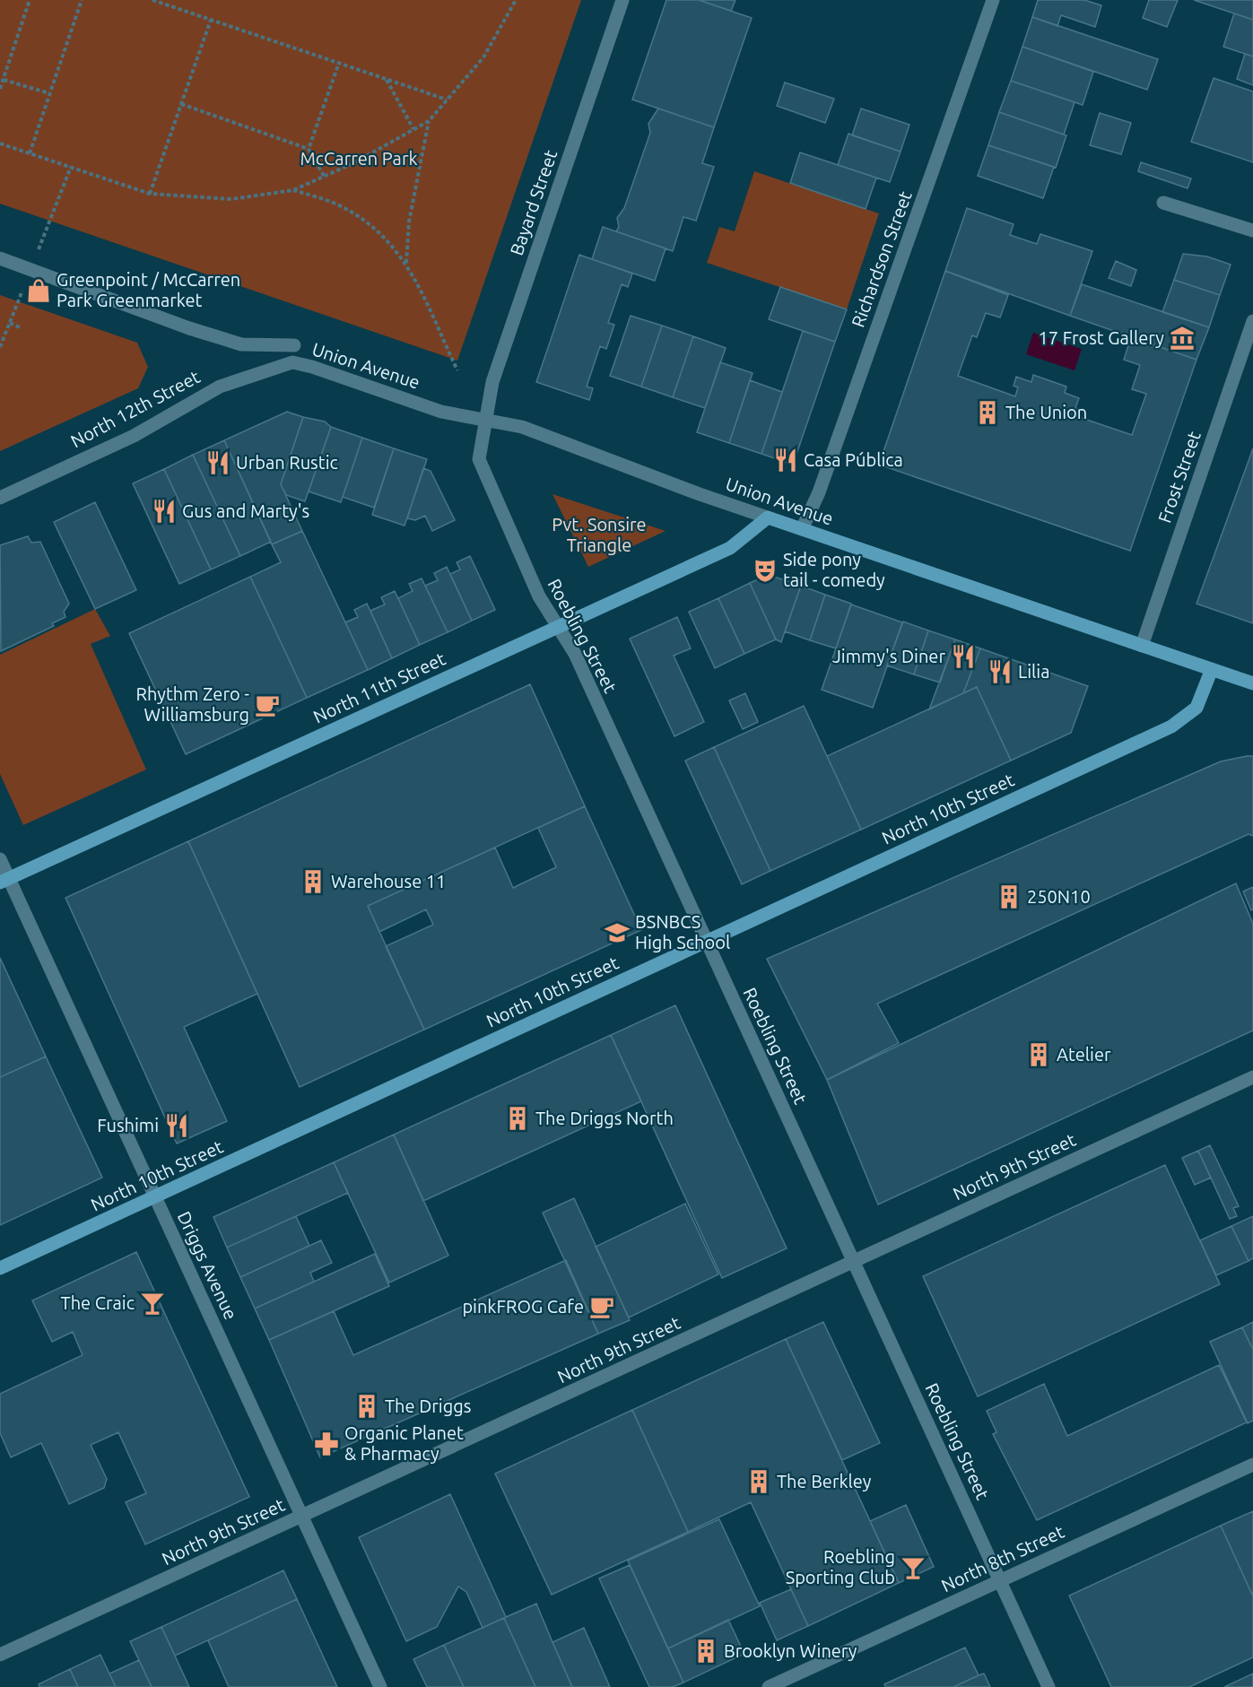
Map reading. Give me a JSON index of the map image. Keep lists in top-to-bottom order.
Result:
{
  "streets": {
    "street": [
      "Bayard Street",
      "Richardson Street",
      "Union Avenue",
      "North 12th Street",
      "Frost Street",
      "Roebling Street",
      "North 11th Street",
      "North 10th Street",
      "North 9th Street",
      "Driggs Avenue",
      "North 8th Street"
    ]
  },
  "crossings": [
    ["Bayard Street", "Union Avenue"],
    ["Bayard Street", "Roebling Street"],
    ["Richardson Street", "Union Avenue"],
    ["Union Avenue", "North 12th Street"],
    ["Union Avenue", "Frost Street"],
    ["Union Avenue", "Roebling Street"],
    ["Union Avenue", "North 11th Street"],
    ["Union Avenue", "North 10th Street"],
    ["Roebling Street", "North 11th Street"],
    ["Roebling Street", "North 10th Street"],
    ["Roebling Street", "North 9th Street"],
    ["Roebling Street", "North 8th Street"],
    ["North 11th Street", "Driggs Avenue"],
    ["North 10th Street", "Driggs Avenue"],
    ["North 9th Street", "Driggs Avenue"]
  ],
  "parks": ["McCarren Park", "Pvt. Sonsire Triangle"],
  "places": {
    "shop": ["Greenpoint / McCarren Park Greenmarket"],
    "museum": ["17 Frost Gallery"],
    "building": [
      "The Union",
      "Warehouse 11",
      "250N10",
      "Atelier",
      "The Driggs North",
      "The Driggs",
      "The Berkley",
      "Brooklyn Winery"
    ],
    "restaurant": [
      "Casa Pública",
      "Urban Rustic",
      "Gus and Marty's",
      "Jimmy's Diner",
      "Lilia",
      "Fushimi"
    ],
    "theatre": ["Side pony tail - comedy"],
    "cafe": ["Rhythm Zero - Williamsburg", "pinkFROG Cafe"],
    "school or university": ["BSNBCS High School"],
    "bar": ["The Craic", "Roebling Sporting Club"],
    "pharmacy": ["Organic Planet & Pharmacy"]
  }
}
